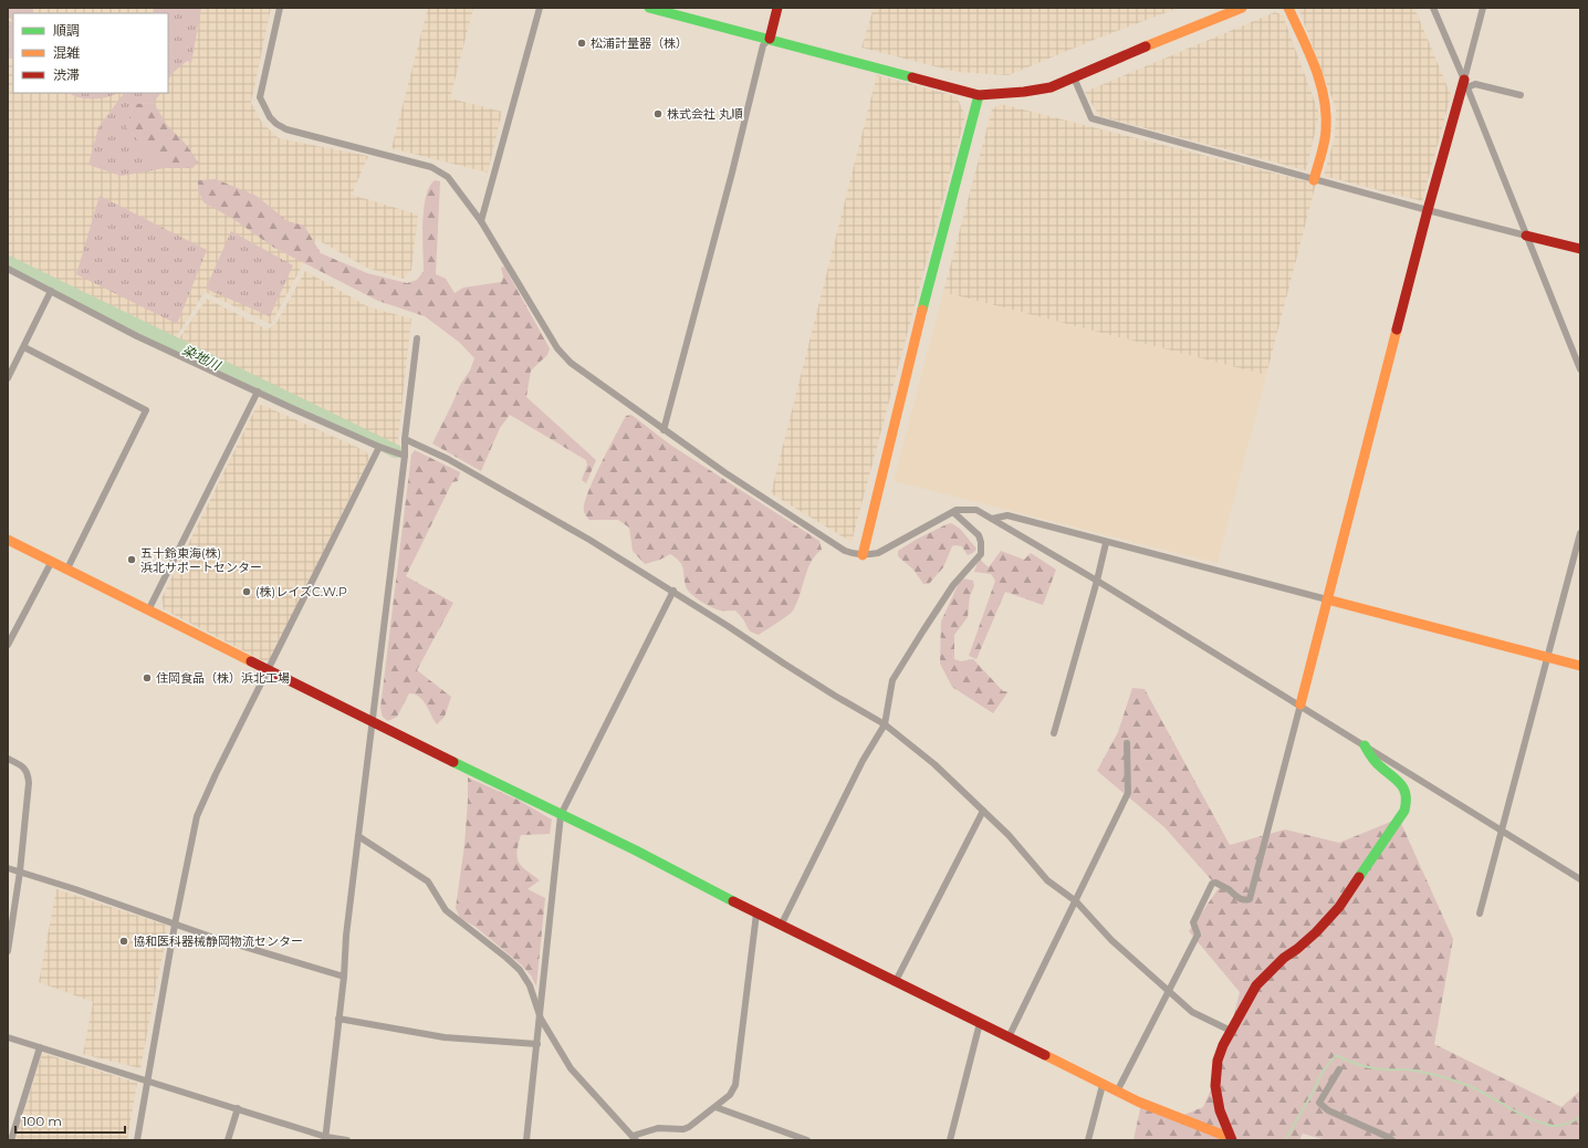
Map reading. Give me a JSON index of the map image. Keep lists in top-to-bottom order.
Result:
{
  "water": ["染地川"],
  "places": [
    "松浦計量器（株）",
    "株式会社 丸順",
    "五十鈴東海(株) 浜北サポートセンター",
    "(株)レイズC.W.P",
    "住岡食品（株）浜北工場",
    "協和医科器械静岡物流センター"
  ],
  "legend": ["順調", "混雑", "渋滞"],
  "scale_bar": "100 m"
}
